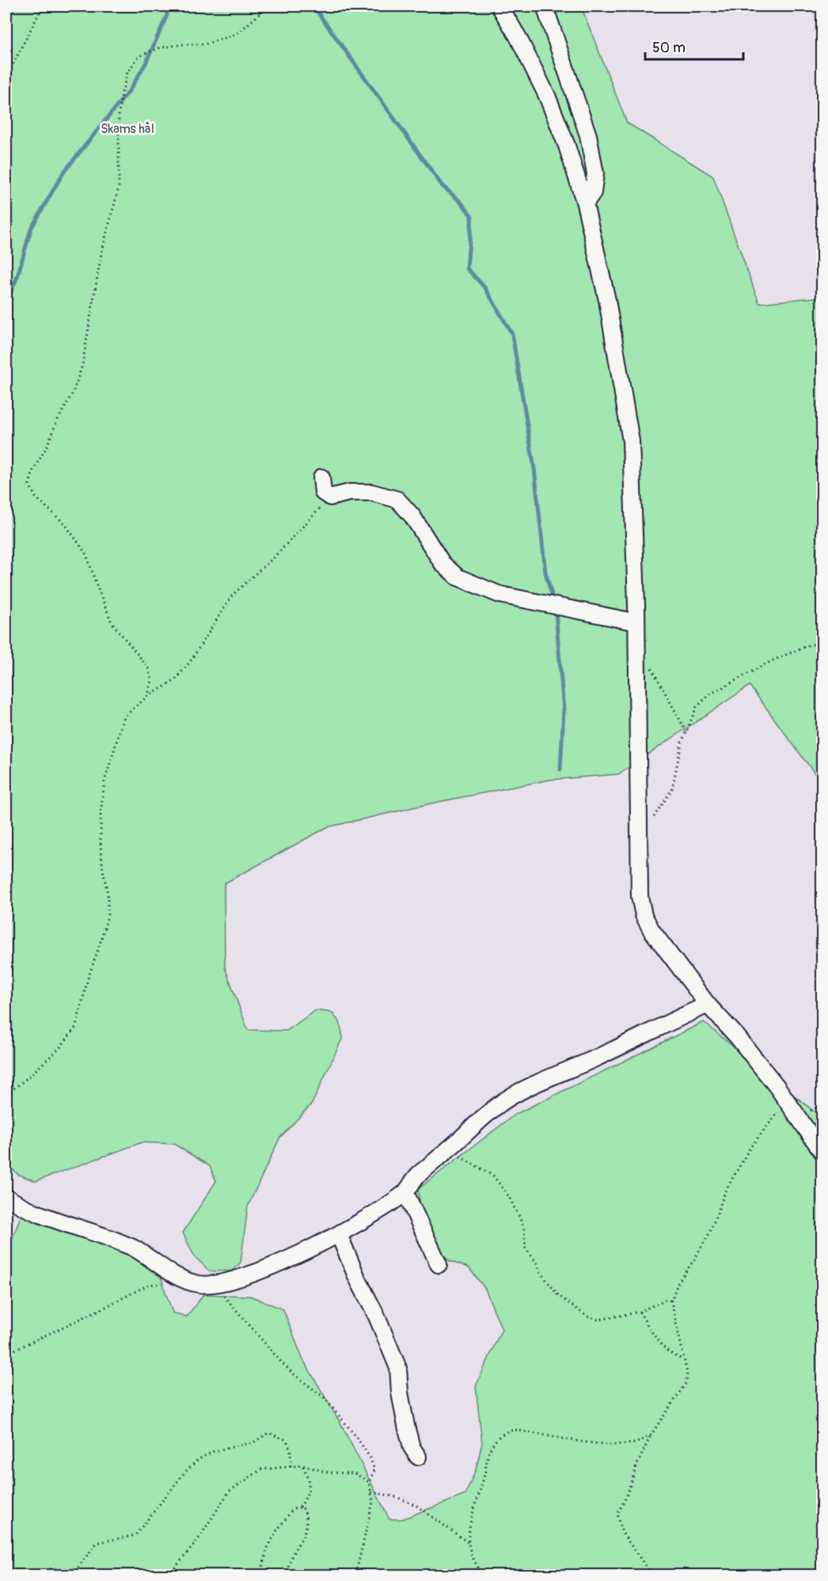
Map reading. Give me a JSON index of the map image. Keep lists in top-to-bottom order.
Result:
{
  "parks": ["Skams hål"],
  "scale_bar": "50 m"
}
